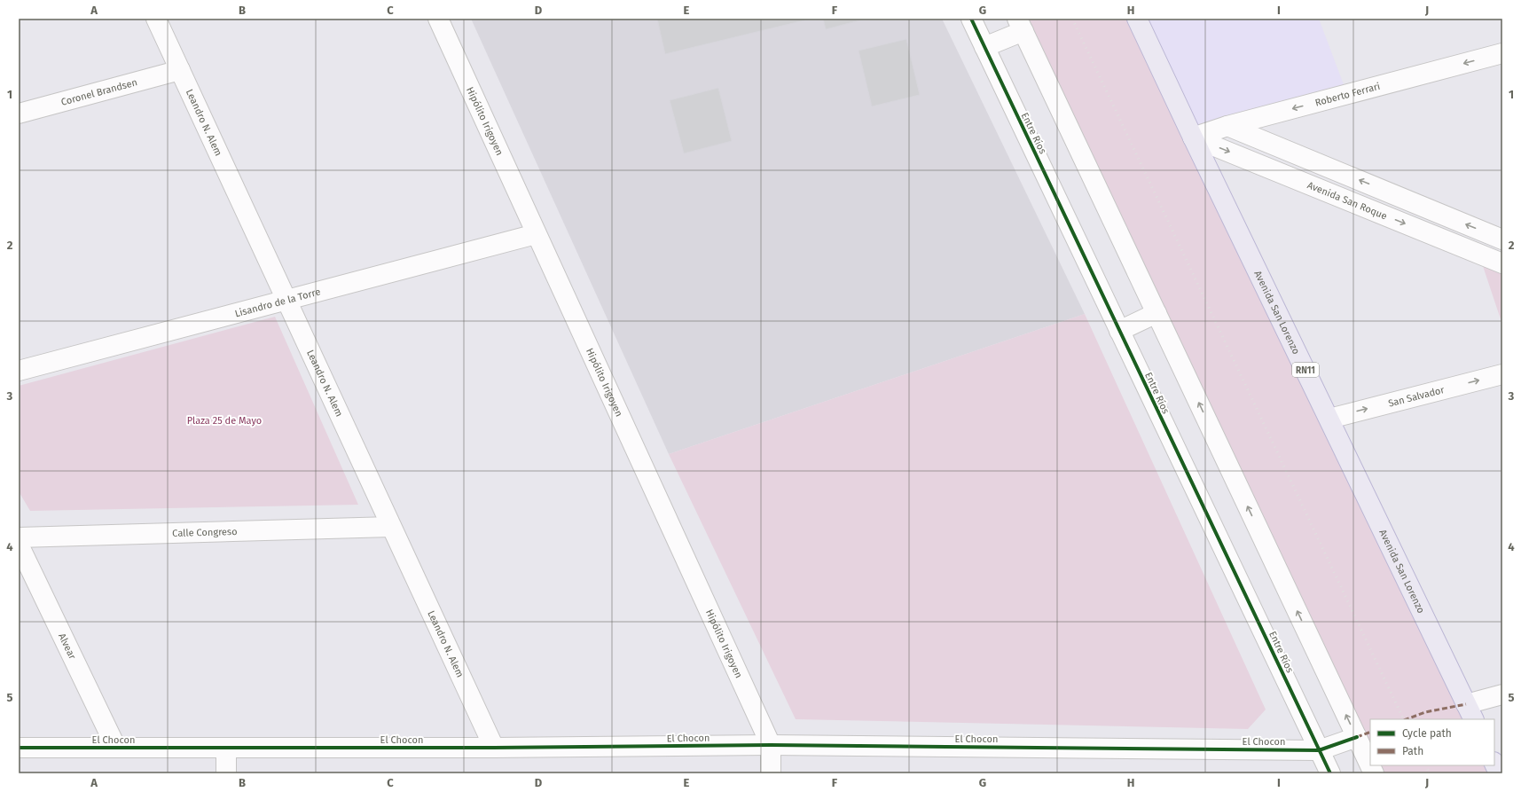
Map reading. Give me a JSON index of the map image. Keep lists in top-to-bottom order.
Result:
{
  "streets": {
    "main road": ["Avenida San Lorenzo", "RN11"],
    "street": [
      "Coronel Brandsen",
      "Roberto Ferrari",
      "Hipólito Irigoyen",
      "Leandro N. Alem",
      "Entre Ríos",
      "Avenida San Roque",
      "Lisandro de la Torre",
      "San Salvador",
      "Calle Congreso",
      "Alvear",
      "El Chocon"
    ]
  },
  "crossings": [
    ["Coronel Brandsen", "Leandro N. Alem"],
    ["Roberto Ferrari", "Avenida San Roque"],
    ["Roberto Ferrari", "Avenida San Lorenzo"],
    ["Hipólito Irigoyen", "Lisandro de la Torre"],
    ["Hipólito Irigoyen", "El Chocon"],
    ["Leandro N. Alem", "Lisandro de la Torre"],
    ["Leandro N. Alem", "Calle Congreso"],
    ["Leandro N. Alem", "El Chocon"],
    ["Entre Ríos", "El Chocon"],
    ["Avenida San Roque", "Avenida San Lorenzo"],
    ["Avenida San Lorenzo", "San Salvador"],
    ["Alvear", "El Chocon"]
  ],
  "one_way": ["Roberto Ferrari", "San Salvador"],
  "parks": ["Plaza 25 de Mayo"],
  "legend": ["Cycle path", "Path"],
  "grid": {
    "columns": [
      "A",
      "B",
      "C",
      "D",
      "E",
      "F",
      "G",
      "H",
      "I",
      "J"
    ],
    "rows": [
      "1",
      "2",
      "3",
      "4",
      "5"
    ]
  }
}
